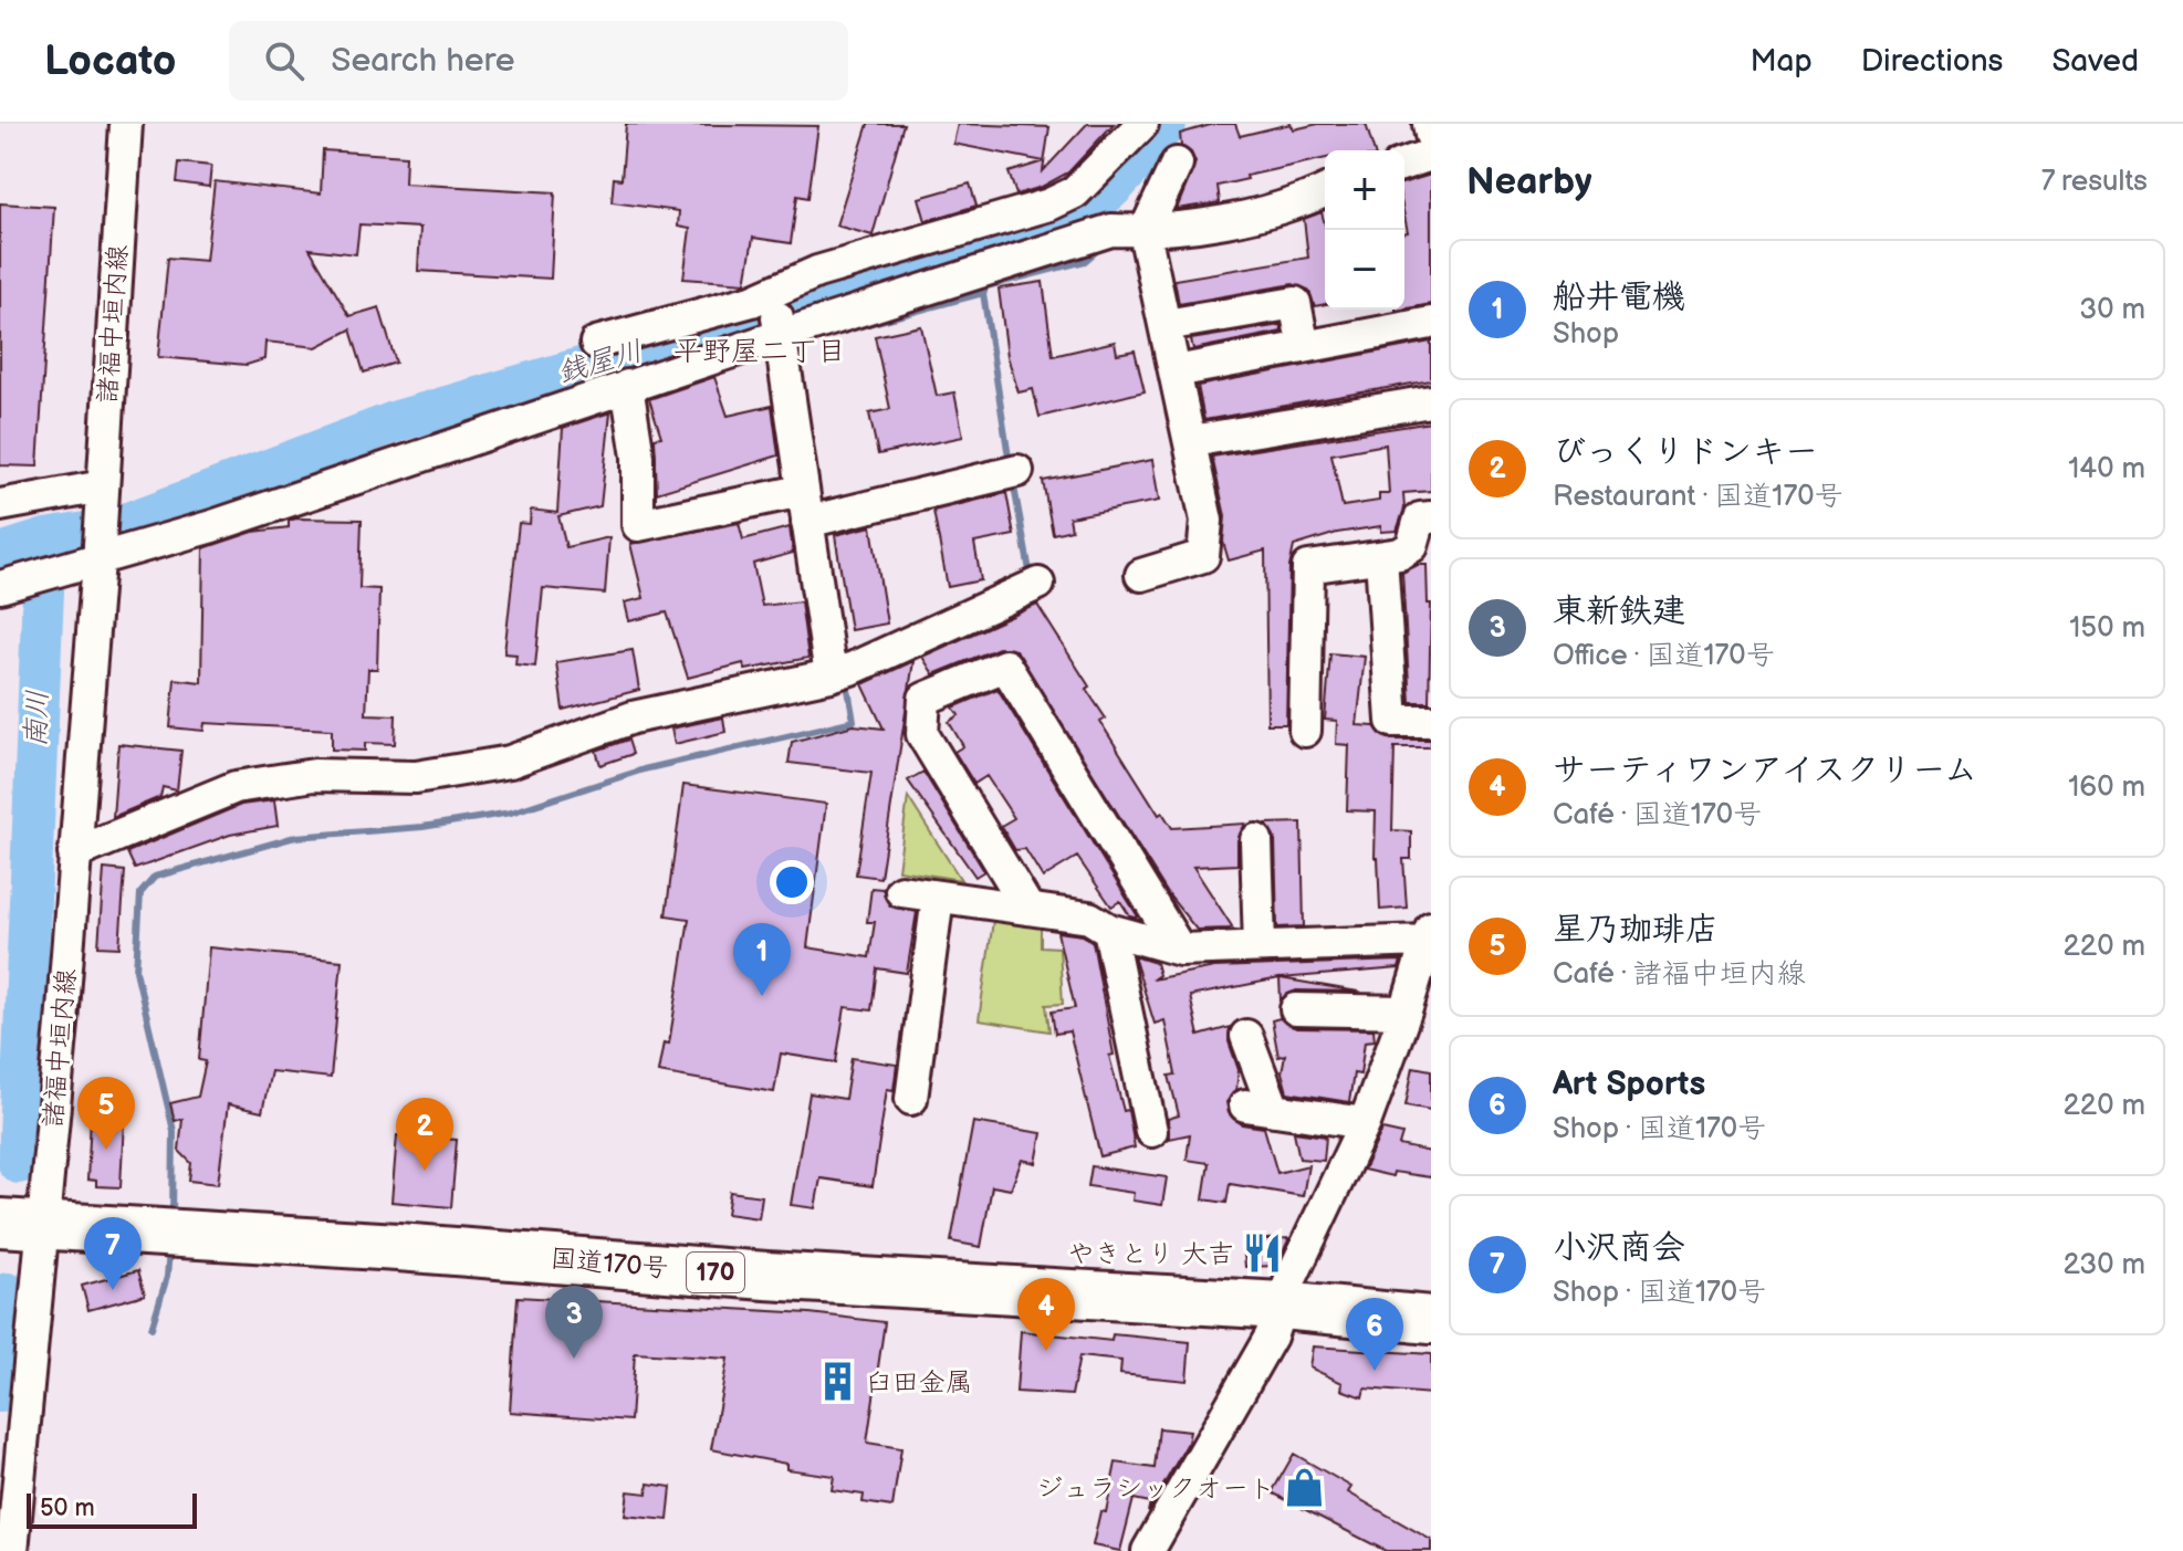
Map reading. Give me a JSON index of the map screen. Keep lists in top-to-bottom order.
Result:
{
  "streets": {
    "highway": ["国道170号", "170"],
    "street": ["諸福中垣内線"]
  },
  "crossings": [
    ["諸福中垣内線", "国道170号"]
  ],
  "districts": ["平野屋二丁目"],
  "water": ["銭屋川", "南川"],
  "places": {
    "restaurant": ["やきとり 大吉"],
    "building": ["臼田金属"],
    "shop": ["ジュラシックオート"]
  },
  "scale_bar": "50 m",
  "page": {
    "header": "Locato",
    "search": "Search here",
    "nav": ["Map", "Directions", "Saved"],
    "heading": ["Nearby", "7 results"],
    "map_buttons": ["+", "−"],
    "list": [
      {
        "mark": "1",
        "name": "船井電機",
        "note": "Shop",
        "value": "30 m"
      },
      {
        "mark": "2",
        "name": "びっくりドンキー",
        "note": "Restaurant · 国道170号",
        "value": "140 m"
      },
      {
        "mark": "3",
        "name": "東新鉄建",
        "note": "Office · 国道170号",
        "value": "150 m"
      },
      {
        "mark": "4",
        "name": "サーティワンアイスクリーム",
        "note": "Café · 国道170号",
        "value": "160 m"
      },
      {
        "mark": "5",
        "name": "星乃珈琲店",
        "note": "Café · 諸福中垣内線",
        "value": "220 m"
      },
      {
        "mark": "6",
        "name": "Art Sports",
        "note": "Shop · 国道170号",
        "value": "220 m"
      },
      {
        "mark": "7",
        "name": "小沢商会",
        "note": "Shop · 国道170号",
        "value": "230 m"
      }
    ],
    "pins": [
      "1",
      "5",
      "2",
      "7",
      "4",
      "3",
      "6"
    ],
    "scale": "50 m"
  }
}
